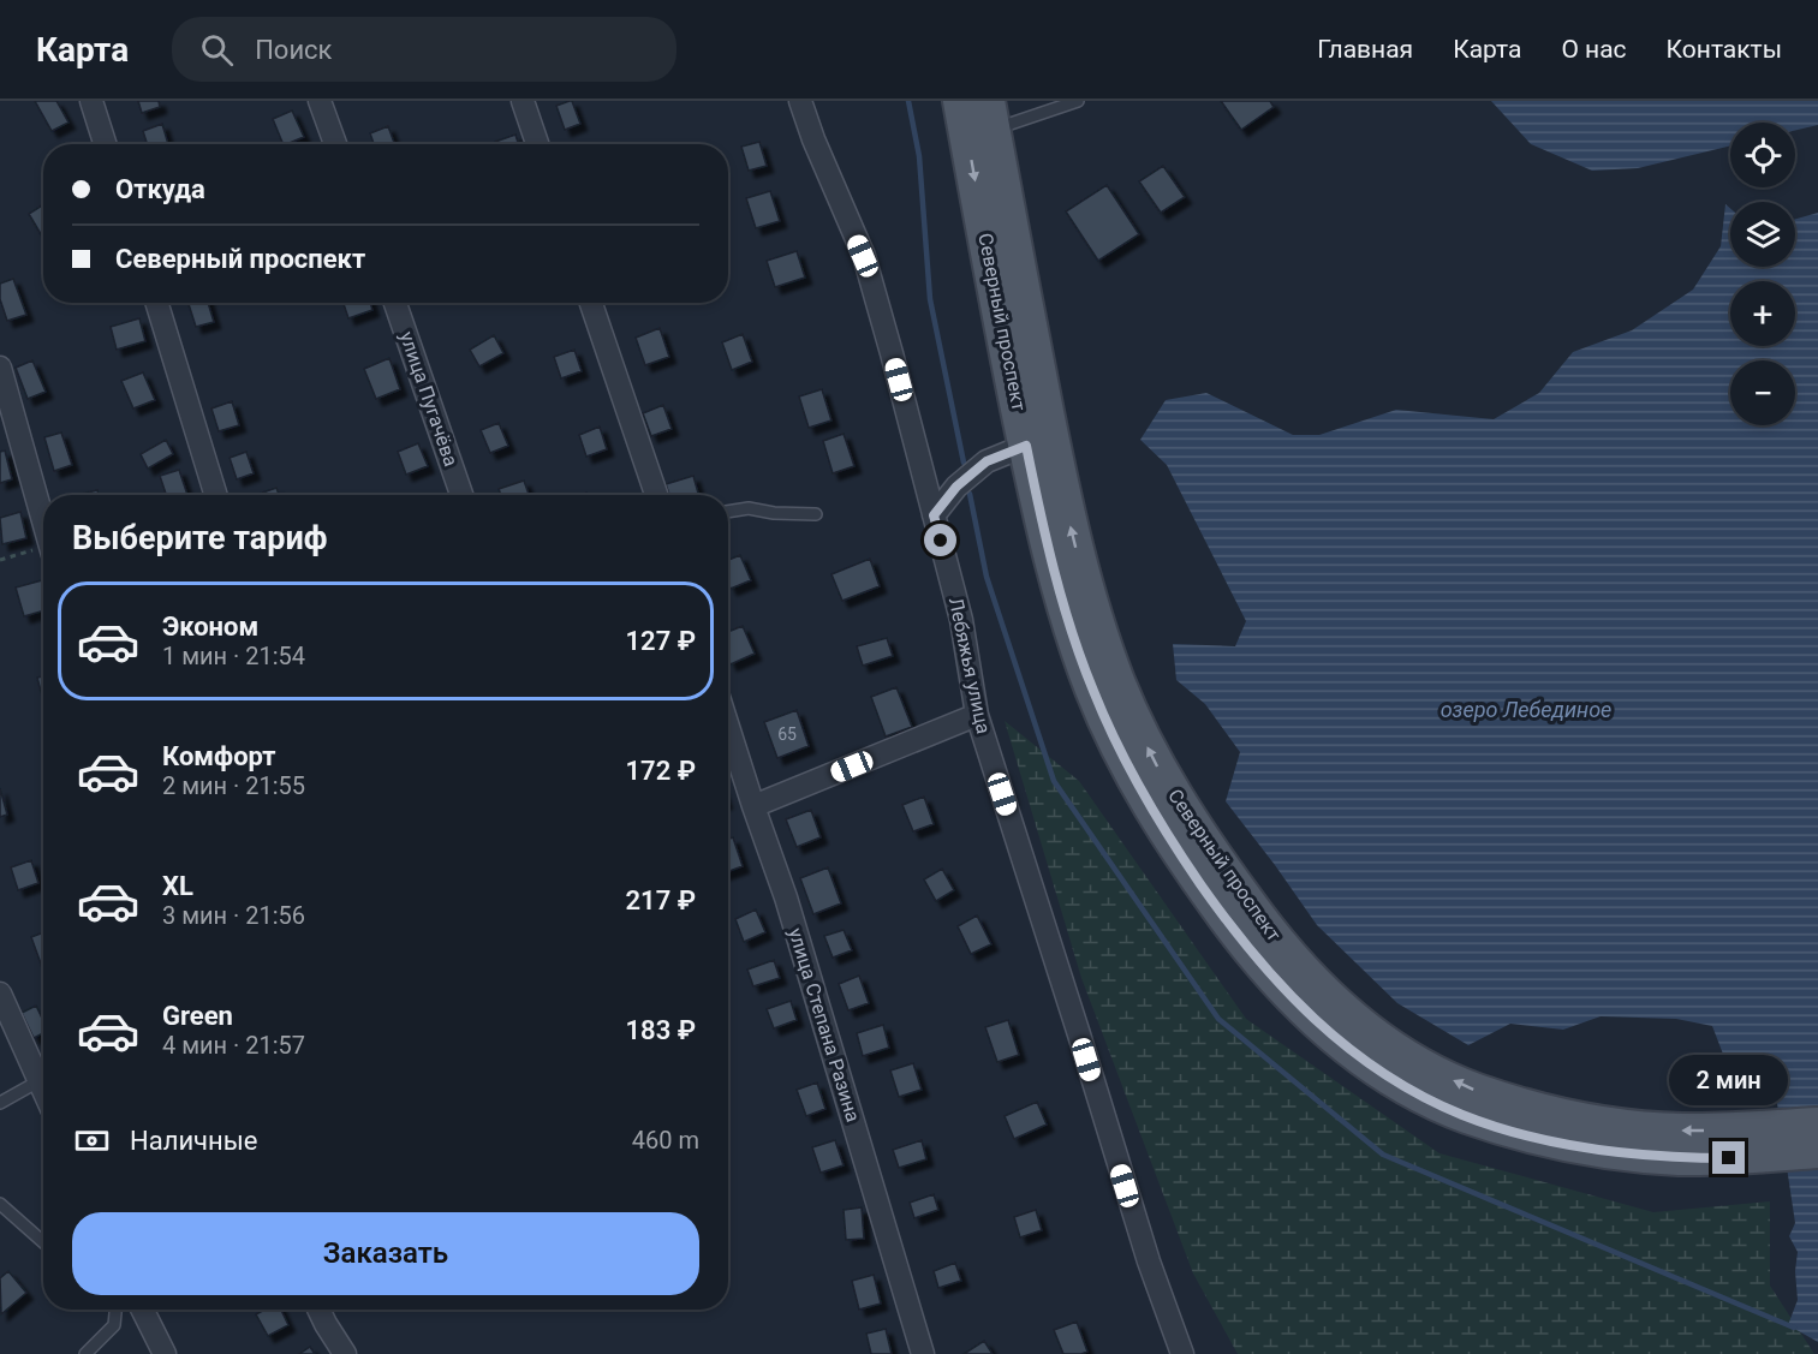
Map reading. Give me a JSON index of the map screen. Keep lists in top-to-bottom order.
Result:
{
  "streets": {
    "main road": ["Северный проспект"],
    "street": ["улица Пугачёва", "Лебяжья улица", "улица Степана Разина"]
  },
  "water": ["озеро Лебединое"],
  "house_numbers": ["65"],
  "page": {
    "header": "Карта",
    "search": "Поиск",
    "nav": [
      "Главная",
      "Карта",
      "О нас",
      "Контакты"
    ],
    "map_buttons": ["+", "−"],
    "banner": ["Откуда", "Северный проспект"],
    "heading": "Выберите тариф",
    "list": [
      {
        "name": "Эконом",
        "note": "1 мин · 21:54",
        "value": "127 ₽"
      },
      {
        "name": "Комфорт",
        "note": "2 мин · 21:55",
        "value": "172 ₽"
      },
      {
        "name": "XL",
        "note": "3 мин · 21:56",
        "value": "217 ₽"
      },
      {
        "name": "Green",
        "note": "4 мин · 21:57",
        "value": "183 ₽"
      }
    ],
    "bubble": "2 мин",
    "pay": ["Наличные", "460 m"],
    "buttons": "Заказать"
  }
}
